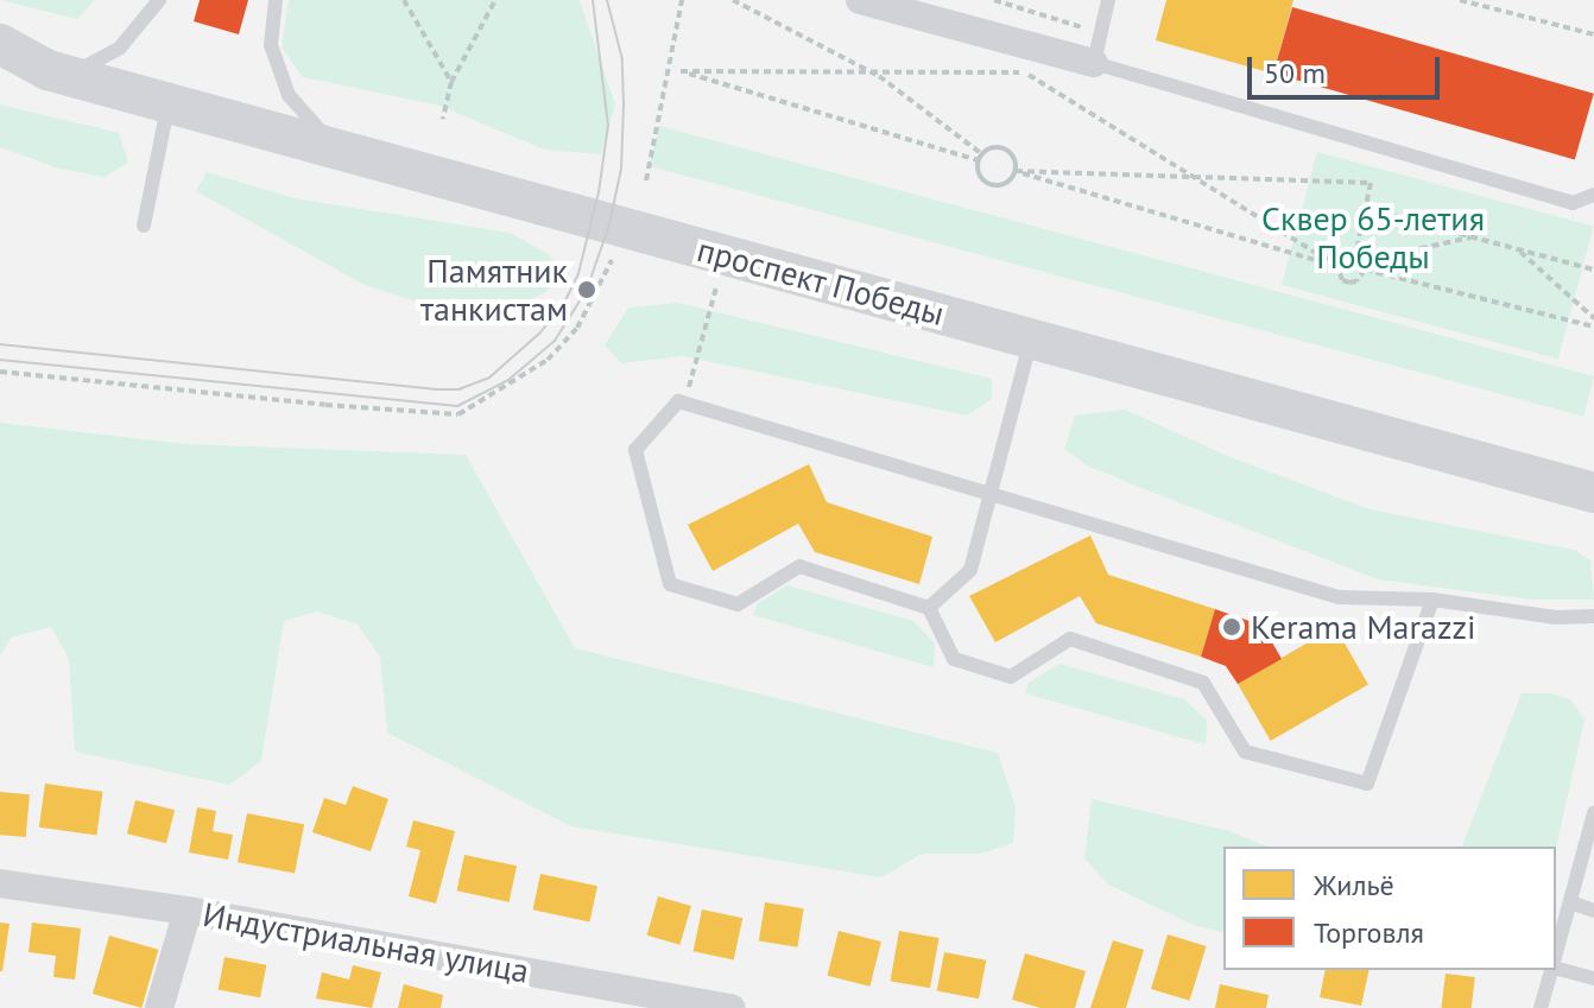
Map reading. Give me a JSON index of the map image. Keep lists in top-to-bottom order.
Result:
{
  "streets": {
    "main road": ["проспект Победы"],
    "street": ["Индустриальная улица"]
  },
  "parks": ["Сквер 65-летия Победы"],
  "places": ["Памятник танкистам", "Kerama Marazzi"],
  "legend": ["Жильё", "Торговля"],
  "scale_bar": "50 m"
}
